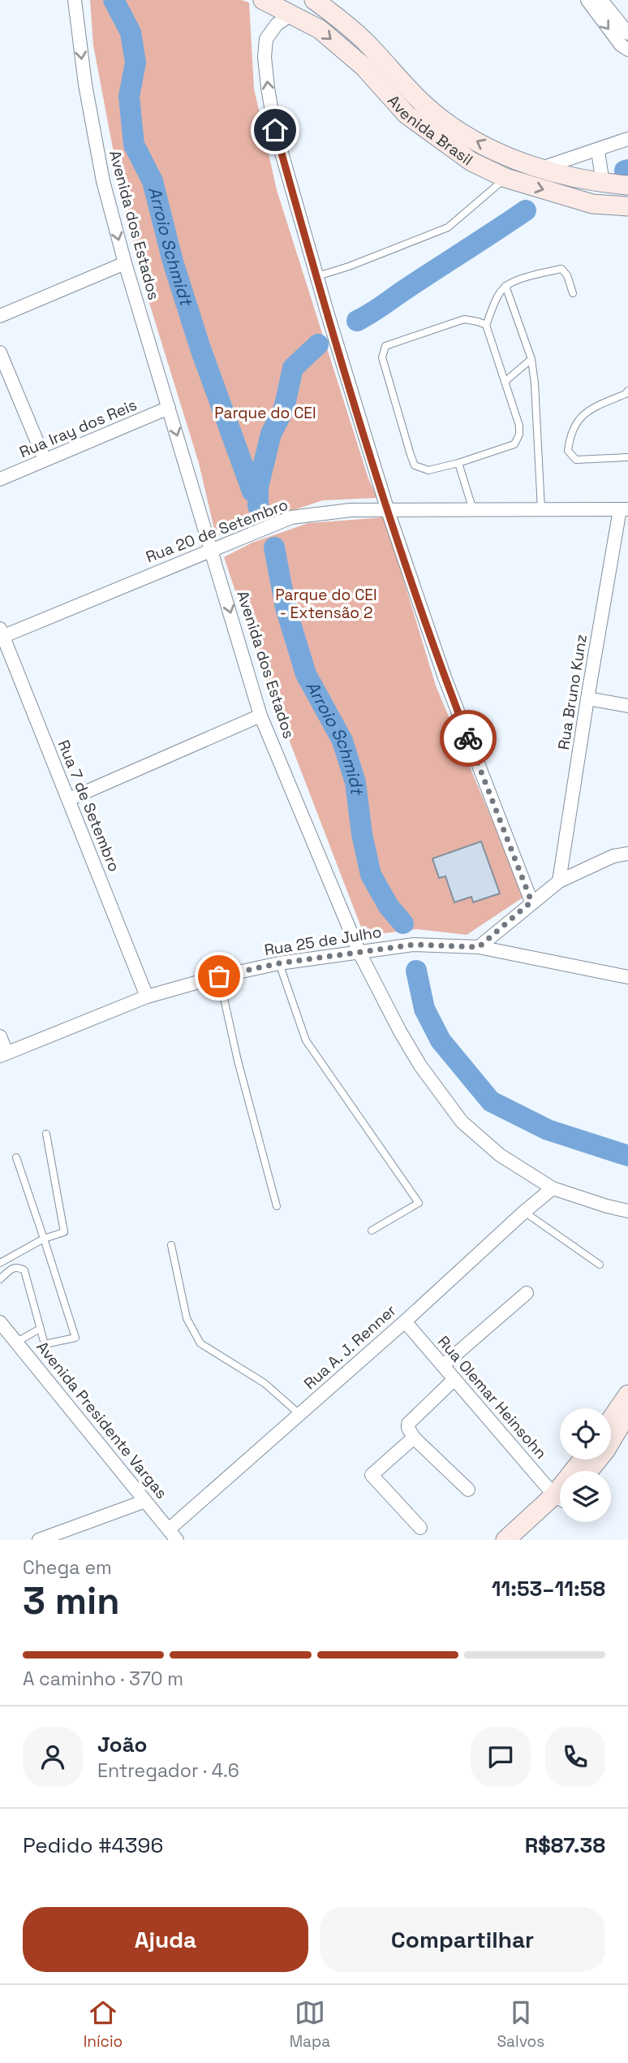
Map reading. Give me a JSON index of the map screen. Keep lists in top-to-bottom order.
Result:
{
  "streets": {
    "main road": ["Avenida Brasil"],
    "street": [
      "Avenida dos Estados",
      "Rua Iray dos Reis",
      "Rua 20 de Setembro",
      "Rua Bruno Kunz",
      "Rua 7 de Setembro",
      "Rua 25 de Julho",
      "Rua A. J. Renner",
      "Rua Olemar Heinsohn",
      "Avenida Presidente Vargas"
    ]
  },
  "crossings": [
    ["Avenida dos Estados", "Rua Iray dos Reis"],
    ["Avenida dos Estados", "Rua 20 de Setembro"],
    ["Avenida dos Estados", "Rua 25 de Julho"],
    ["Avenida dos Estados", "Rua A. J. Renner"],
    ["Rua 20 de Setembro", "Rua Bruno Kunz"],
    ["Rua 20 de Setembro", "Rua 7 de Setembro"],
    ["Rua 7 de Setembro", "Rua 25 de Julho"],
    ["Rua A. J. Renner", "Rua Olemar Heinsohn"],
    ["Rua A. J. Renner", "Avenida Presidente Vargas"]
  ],
  "one_way": ["Avenida dos Estados"],
  "water": ["Arroio Schmidt"],
  "parks": ["Parque do CEI", "Parque do CEI - Extensão 2"],
  "page": {
    "heading": ["3 min", "Chega em", "11:53–11:58"],
    "panel": [
      "João",
      "Entregador · 4.6",
      "Pedido #4396",
      "R$87.38"
    ],
    "bar": "A caminho · 370 m",
    "buttons": ["Ajuda", "Compartilhar"],
    "tabs": ["Início", "Mapa", "Salvos"]
  }
}
